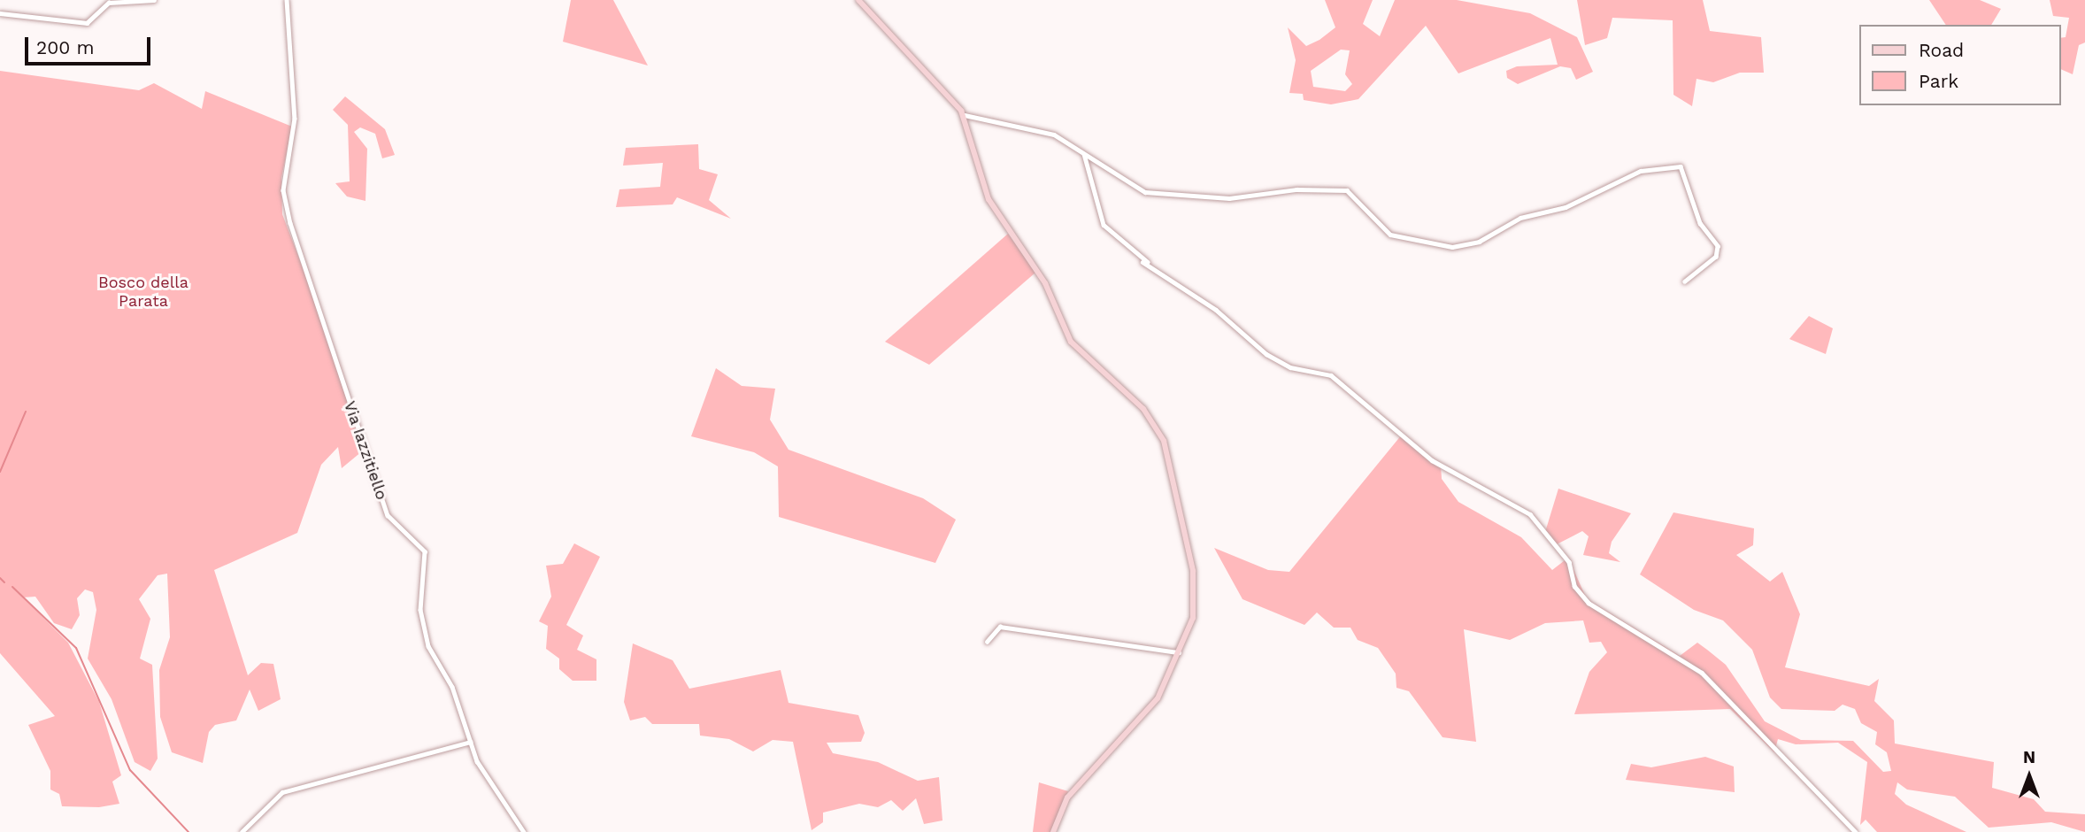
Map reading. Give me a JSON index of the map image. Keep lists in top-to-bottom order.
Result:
{
  "streets": {
    "street": ["Via Iazzitiello"]
  },
  "parks": ["Bosco della Parata"],
  "legend": ["Road", "Park"],
  "scale_bar": "200 m",
  "north": "top"
}
